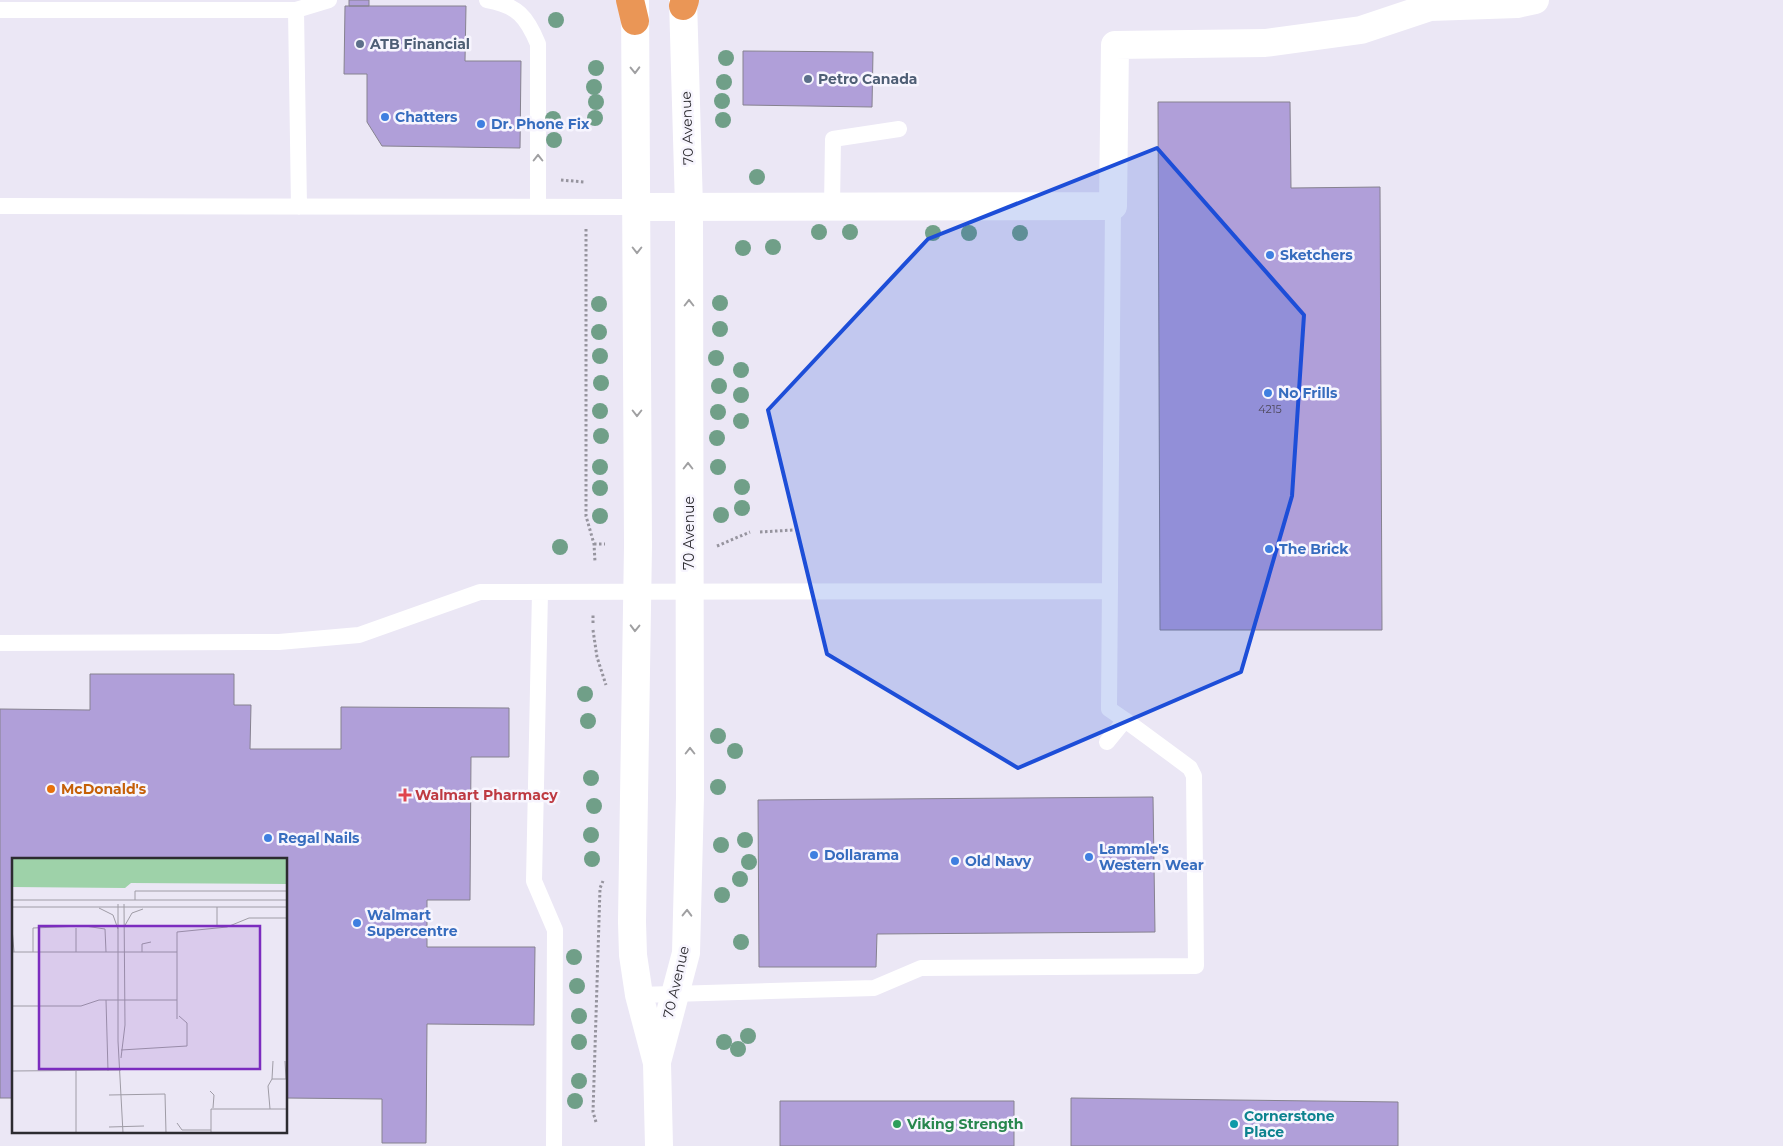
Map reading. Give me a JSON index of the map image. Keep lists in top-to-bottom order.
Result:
{
  "streets": {
    "street": ["70 Avenue"]
  },
  "places": {
    "other": [
      "ATB Financial",
      "Petro Canada",
      "Chatters",
      "Dr. Phone Fix",
      "Sketchers",
      "No Frills",
      "The Brick",
      "McDonald's",
      "Regal Nails",
      "Dollarama",
      "Lammle's Western Wear",
      "Old Navy",
      "Walmart Supercentre",
      "Viking Strength",
      "Cornerstone Place"
    ],
    "health": ["Walmart Pharmacy"]
  },
  "house_numbers": ["4215"]
}
